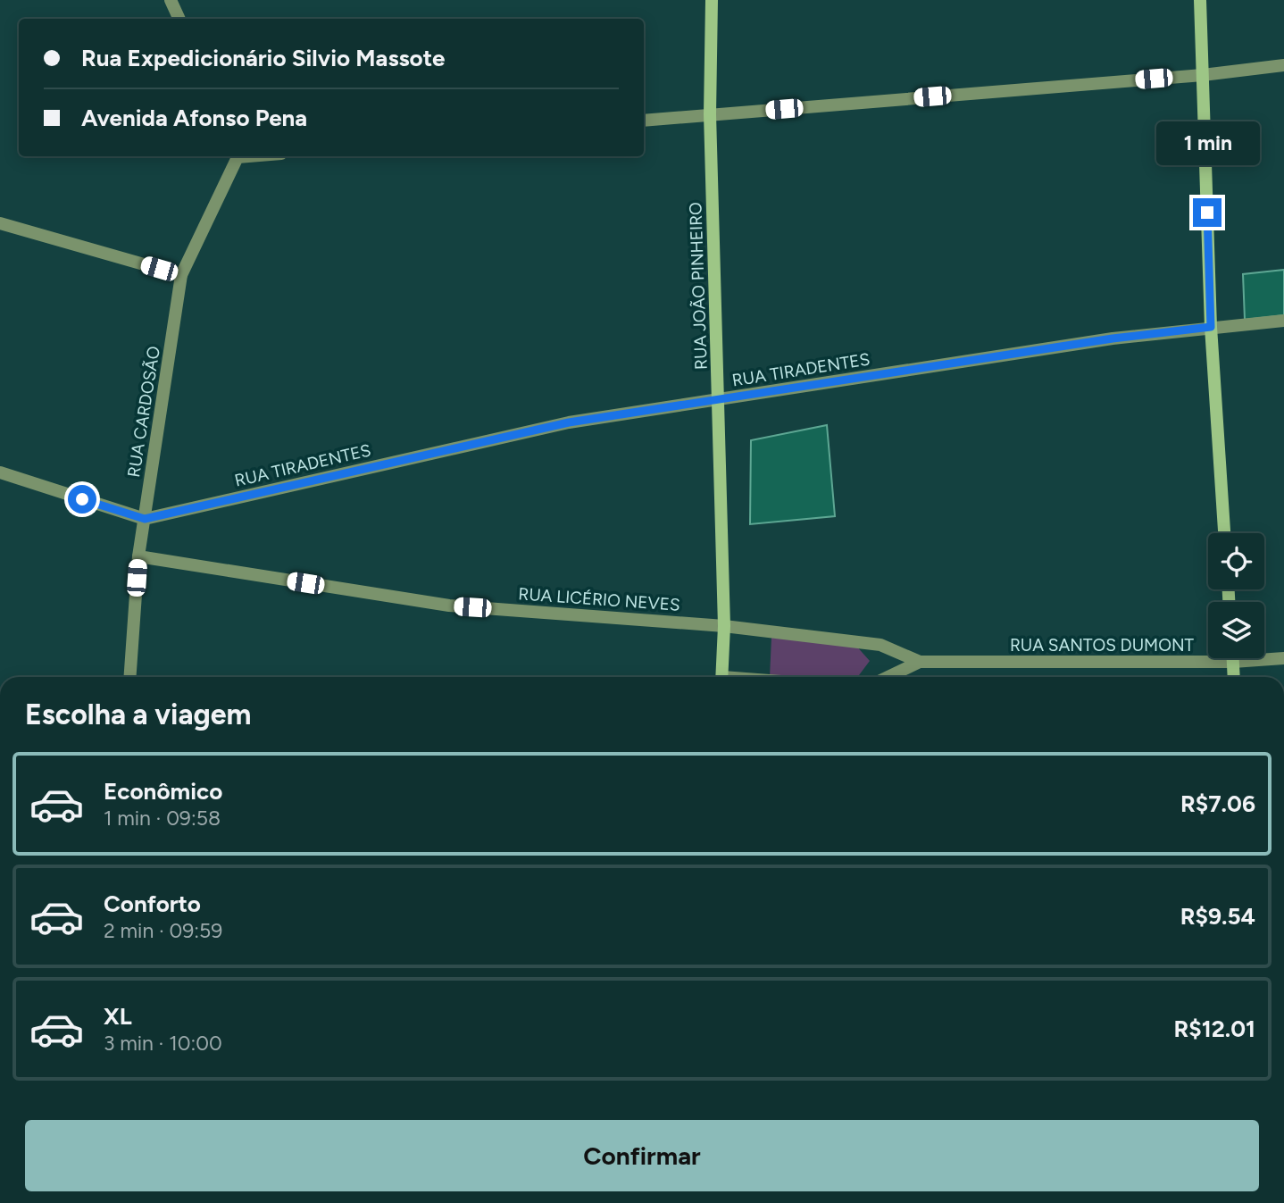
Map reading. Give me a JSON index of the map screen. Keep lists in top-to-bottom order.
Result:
{
  "streets": {
    "main road": ["RUA JOÃO PINHEIRO"],
    "street": [
      "RUA TIRADENTES",
      "RUA CARDOSÃO",
      "RUA LICÉRIO NEVES",
      "RUA SANTOS DUMONT"
    ]
  },
  "crossings": [
    ["RUA JOÃO PINHEIRO", "RUA TIRADENTES"],
    ["RUA JOÃO PINHEIRO", "RUA LICÉRIO NEVES"],
    ["RUA JOÃO PINHEIRO", "RUA SANTOS DUMONT"],
    ["RUA TIRADENTES", "RUA CARDOSÃO"],
    ["RUA CARDOSÃO", "RUA LICÉRIO NEVES"],
    ["RUA LICÉRIO NEVES", "RUA SANTOS DUMONT"]
  ],
  "page": {
    "banner": ["Rua Expedicionário Silvio Massote", "Avenida Afonso Pena"],
    "bubble": "1 min",
    "heading": "Escolha a viagem",
    "list": [
      {
        "name": "Econômico",
        "note": "1 min · 09:58",
        "value": "R$7.06"
      },
      {
        "name": "Conforto",
        "note": "2 min · 09:59",
        "value": "R$9.54"
      },
      {
        "name": "XL",
        "note": "3 min · 10:00",
        "value": "R$12.01"
      }
    ],
    "buttons": "Confirmar"
  }
}
